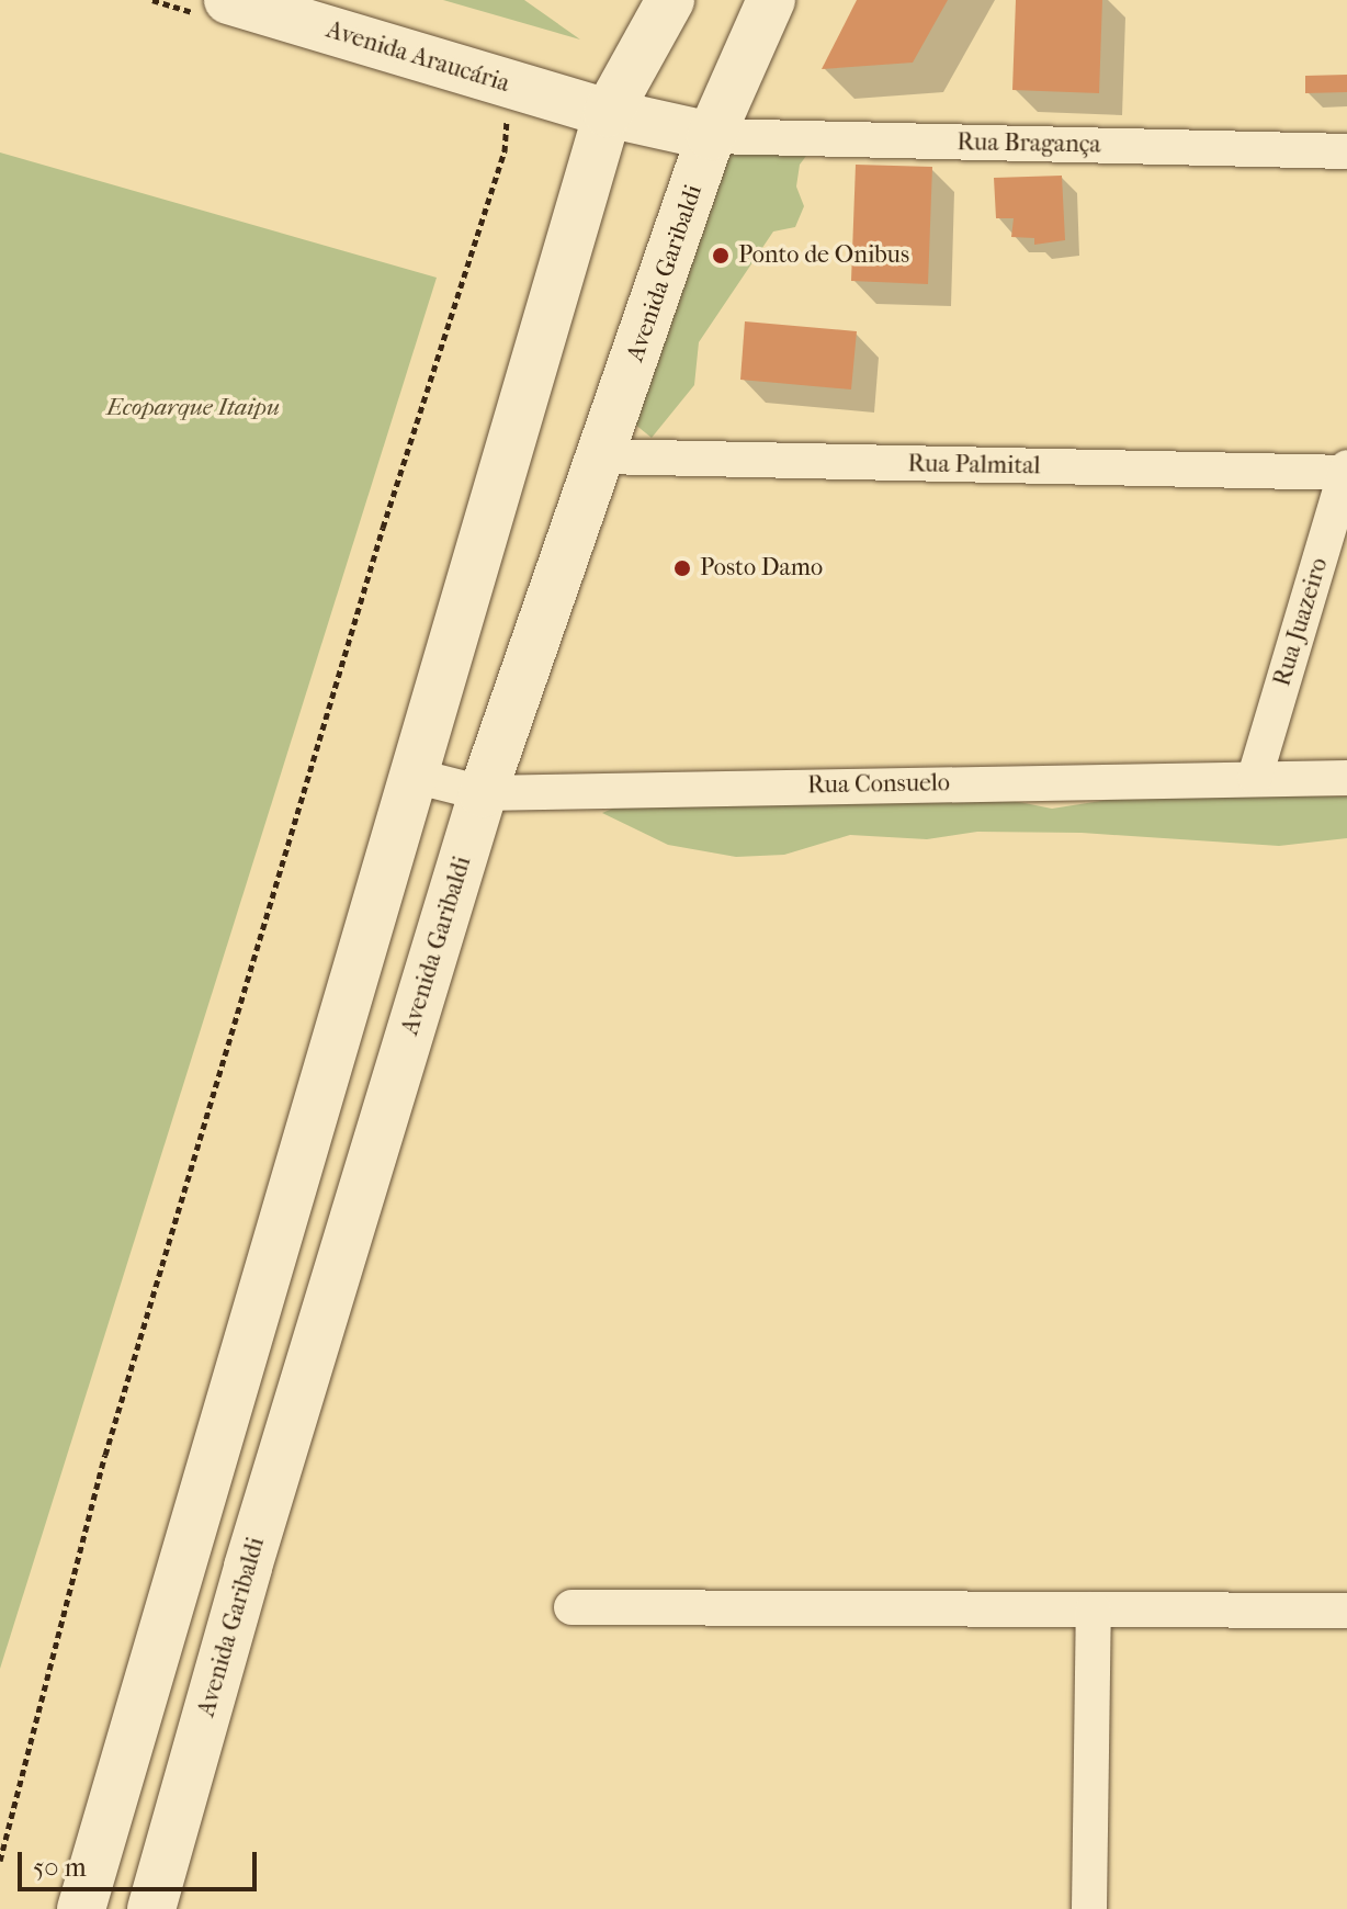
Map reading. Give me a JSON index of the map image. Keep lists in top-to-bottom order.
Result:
{
  "streets": {
    "main road": ["Avenida Araucária", "Avenida Garibaldi"],
    "street": [
      "Rua Bragança",
      "Rua Palmital",
      "Rua Juazeiro",
      "Rua Consuelo"
    ]
  },
  "crossings": [
    ["Avenida Araucária", "Rua Bragança"],
    ["Avenida Araucária", "Avenida Garibaldi"],
    ["Rua Bragança", "Avenida Garibaldi"],
    ["Avenida Garibaldi", "Rua Palmital"],
    ["Avenida Garibaldi", "Rua Consuelo"],
    ["Rua Palmital", "Rua Juazeiro"],
    ["Rua Juazeiro", "Rua Consuelo"]
  ],
  "parks": ["Ecoparque Itaipu"],
  "places": ["Ponto de Onibus", "Posto Damo"],
  "scale_bar": "50 m"
}
